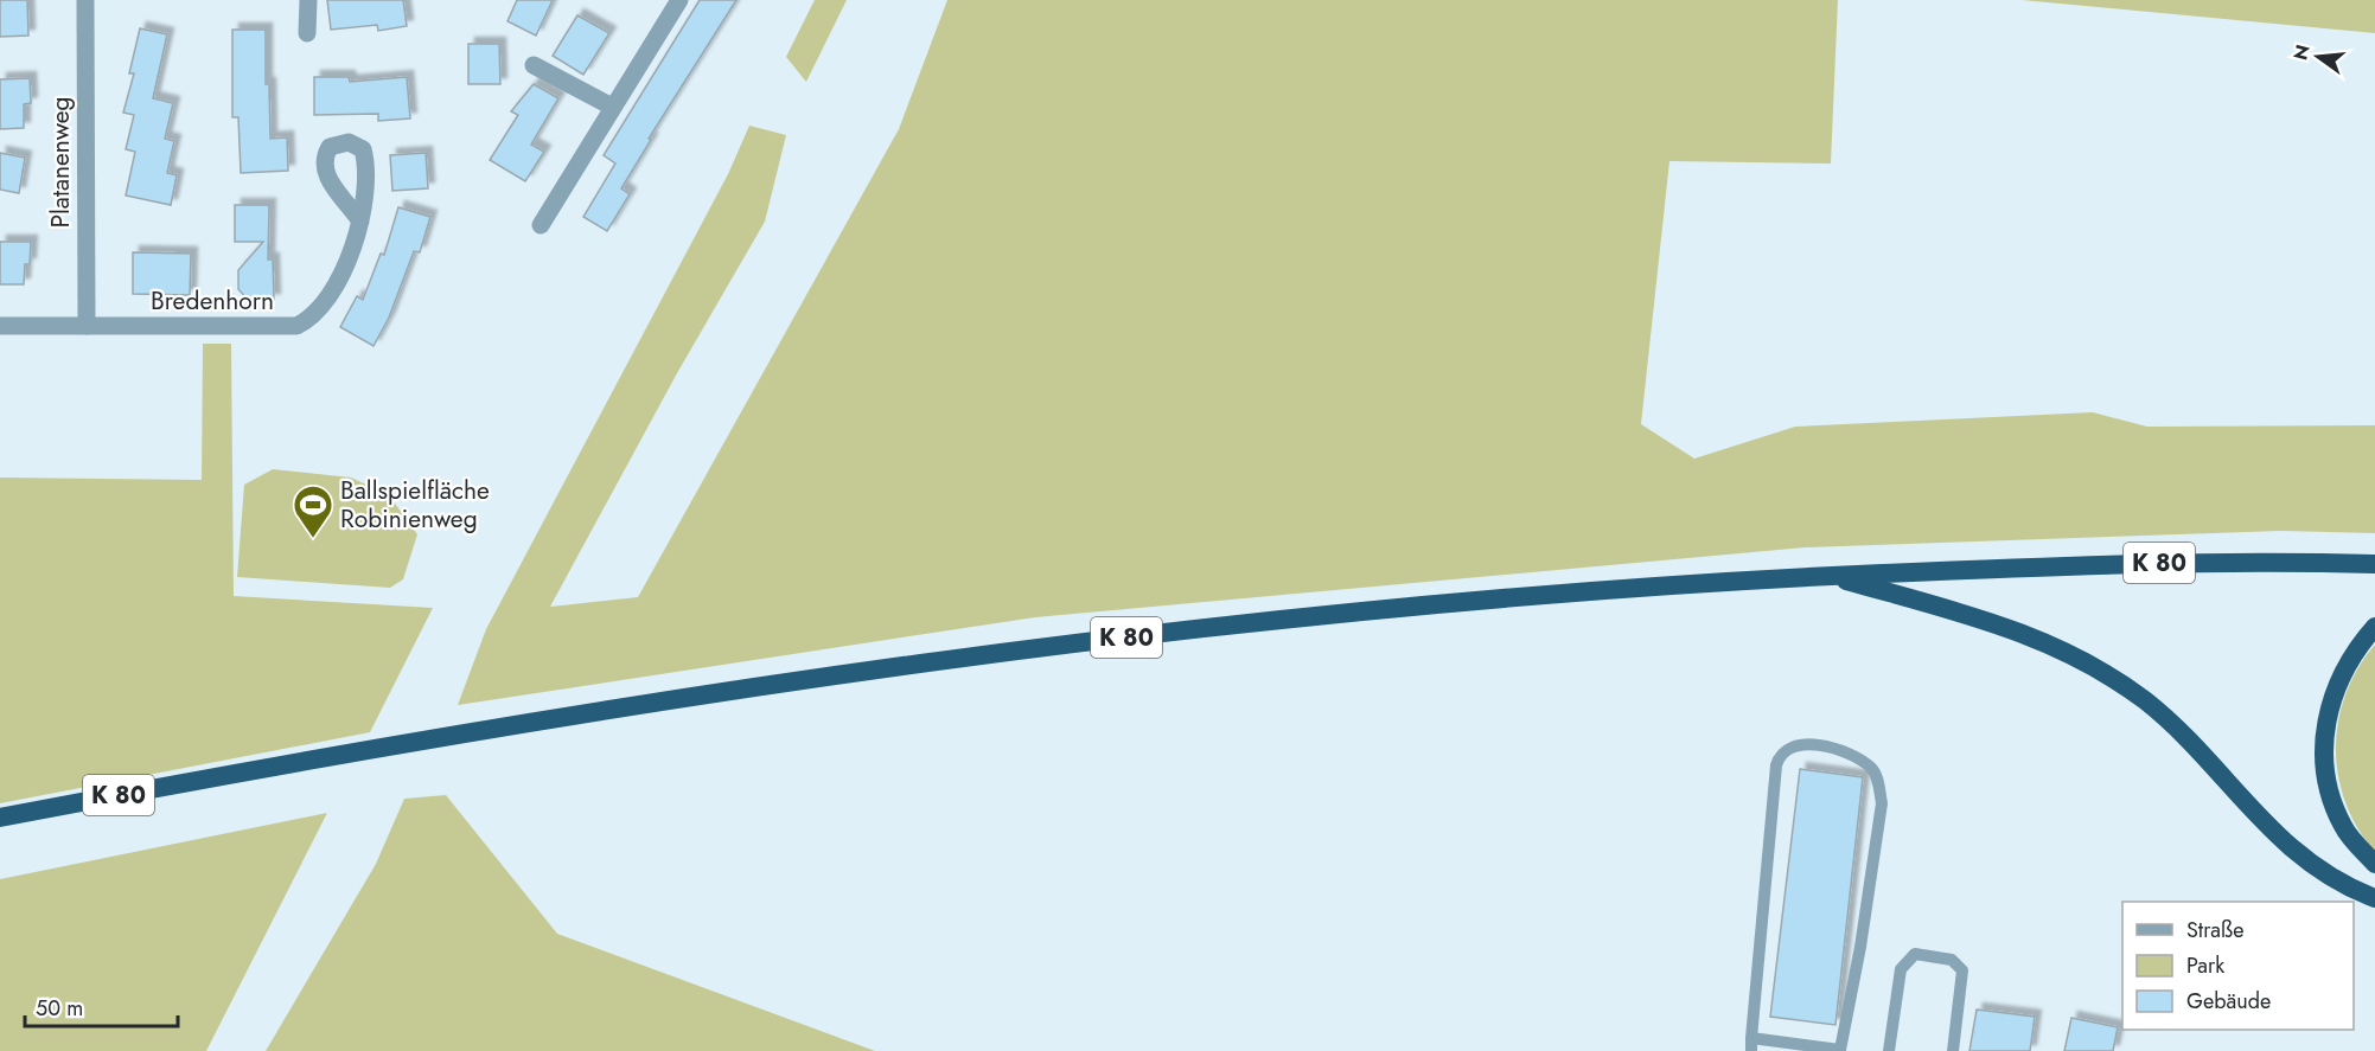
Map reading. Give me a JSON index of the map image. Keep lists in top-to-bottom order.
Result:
{
  "streets": {
    "highway": ["K 80"],
    "street": ["Platanenweg", "Bredenhorn"]
  },
  "crossings": [
    ["Platanenweg", "Bredenhorn"]
  ],
  "places": {
    "sports": ["Ballspielfläche Robinienweg"]
  },
  "legend": ["Straße", "Park", "Gebäude"],
  "scale_bar": "50 m",
  "north": "left"
}
